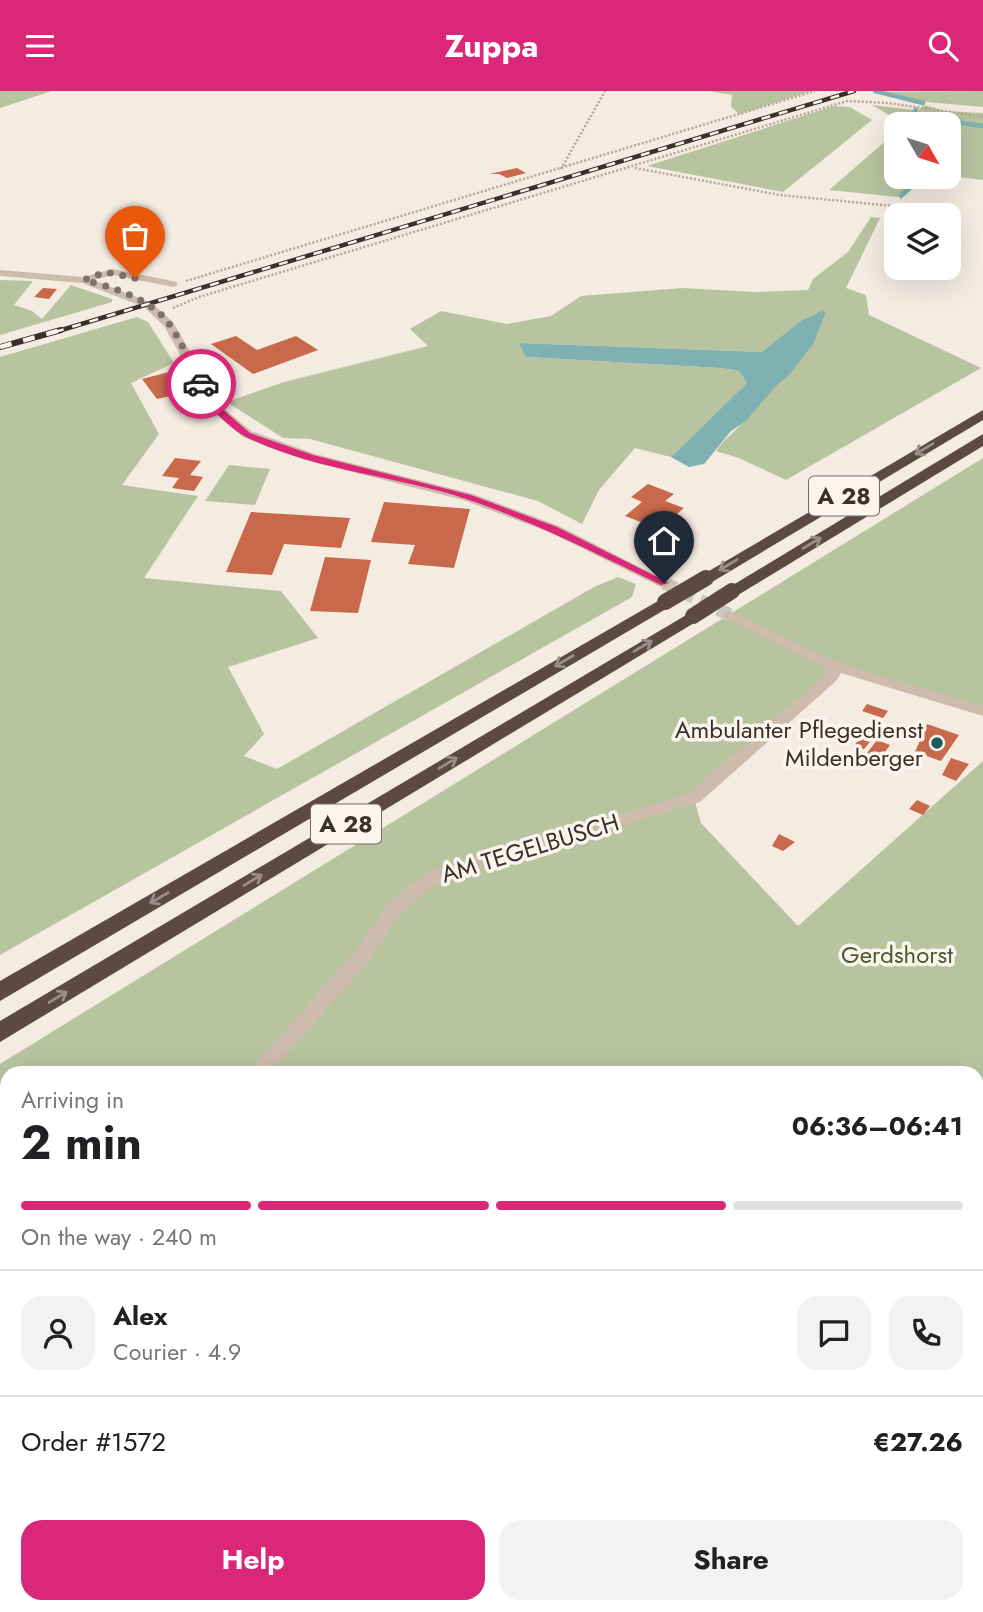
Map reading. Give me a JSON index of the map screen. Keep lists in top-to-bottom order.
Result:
{
  "streets": {
    "highway": ["A 28"],
    "street": ["AM TEGELBUSCH"]
  },
  "parks": ["Gerdshorst"],
  "places": ["Ambulanter Pflegedienst Mildenberger"],
  "north": "bottom right",
  "page": {
    "header": "Zuppa",
    "heading": ["2 min", "Arriving in", "06:36–06:41"],
    "panel": [
      "Alex",
      "Courier · 4.9",
      "Order #1572",
      "€27.26"
    ],
    "bar": "On the way · 240 m",
    "buttons": ["Help", "Share"]
  }
}
